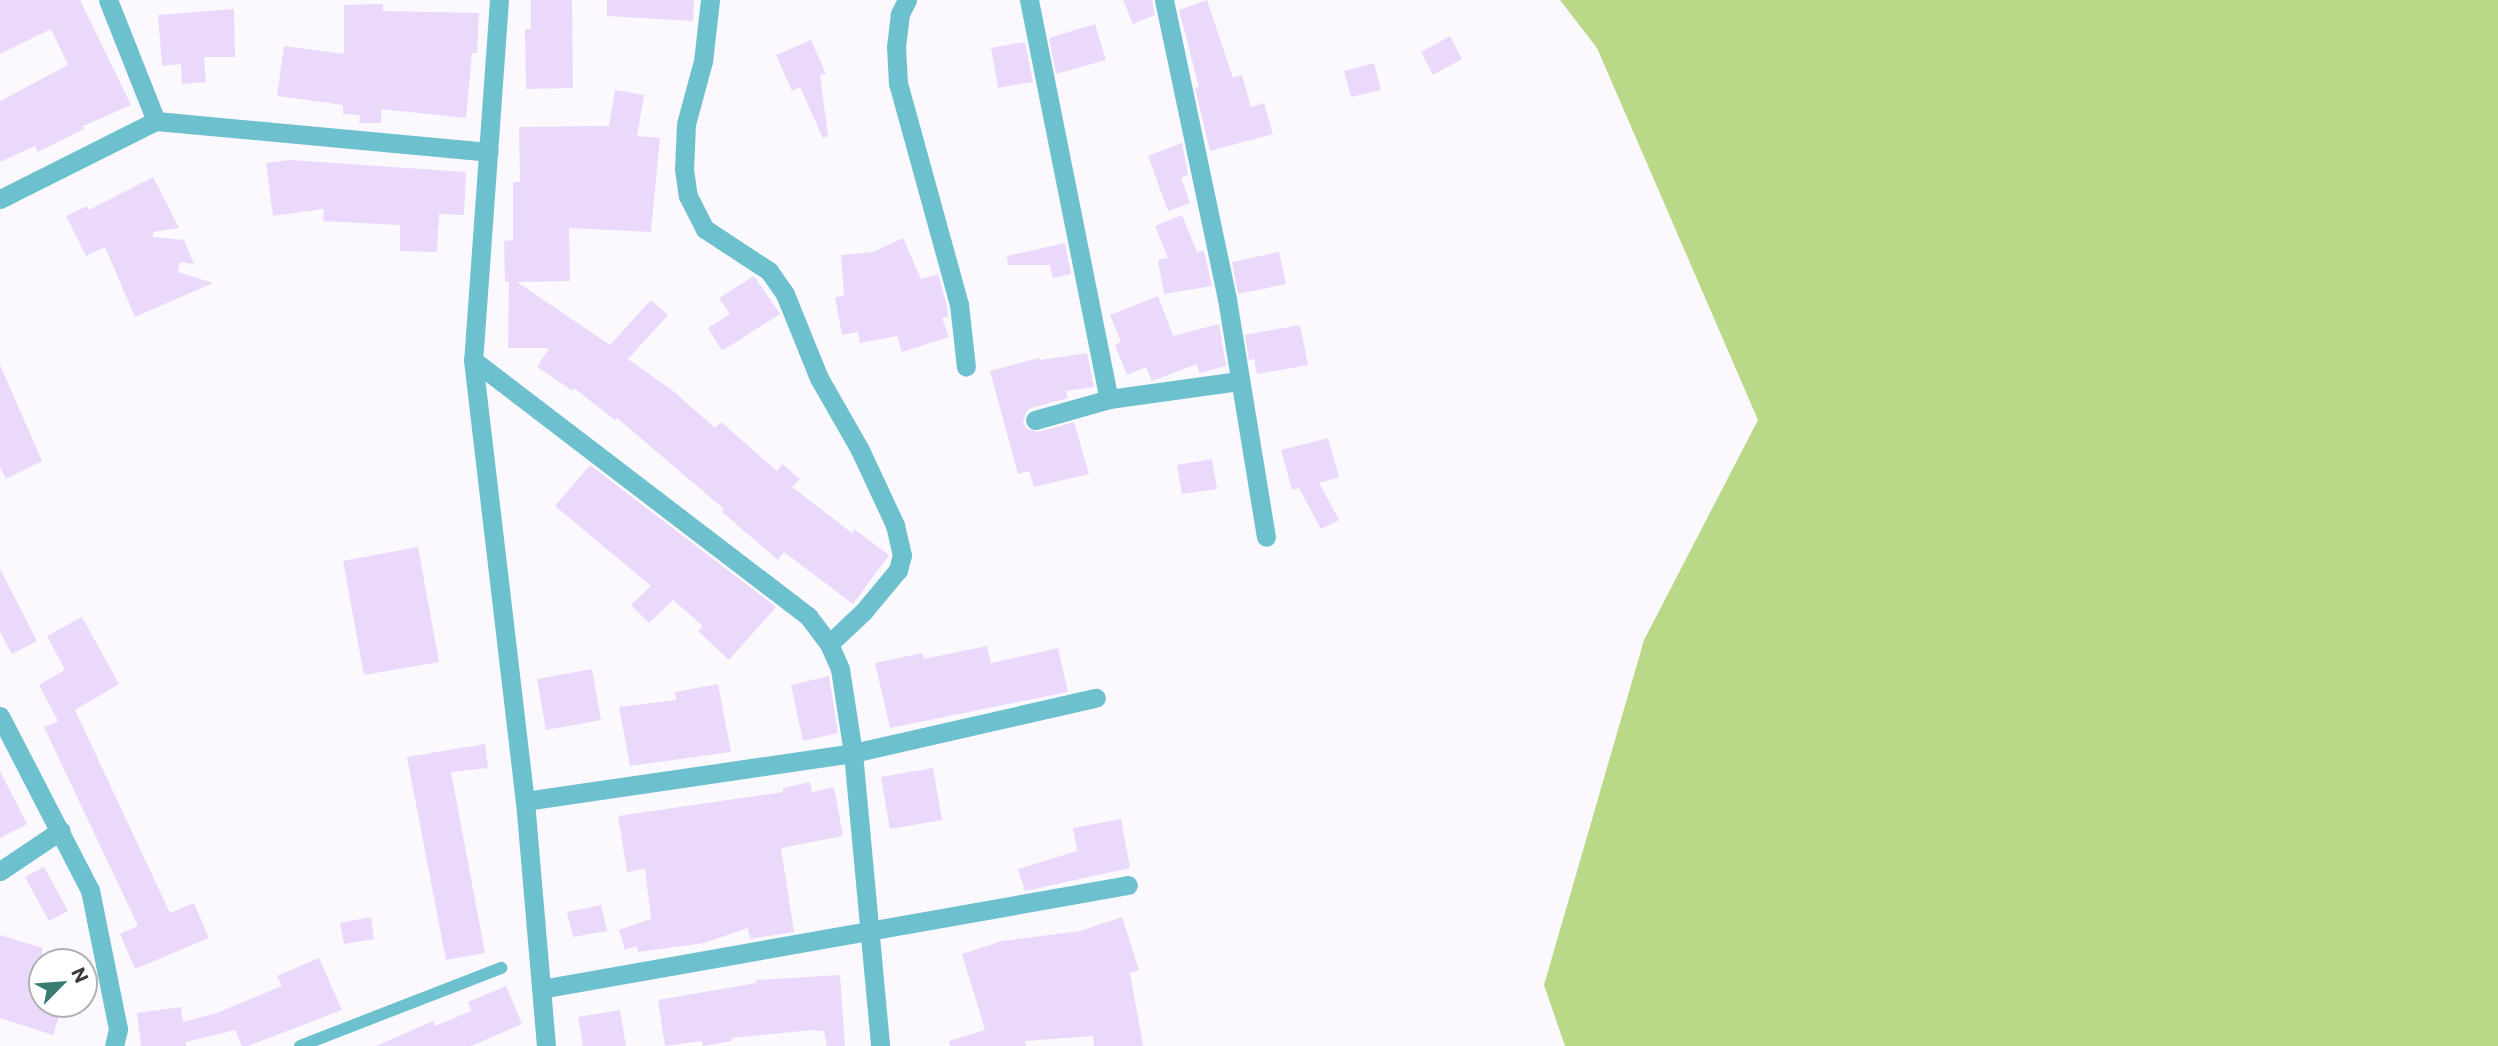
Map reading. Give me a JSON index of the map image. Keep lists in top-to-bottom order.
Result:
{
  "north": "top right"
}
